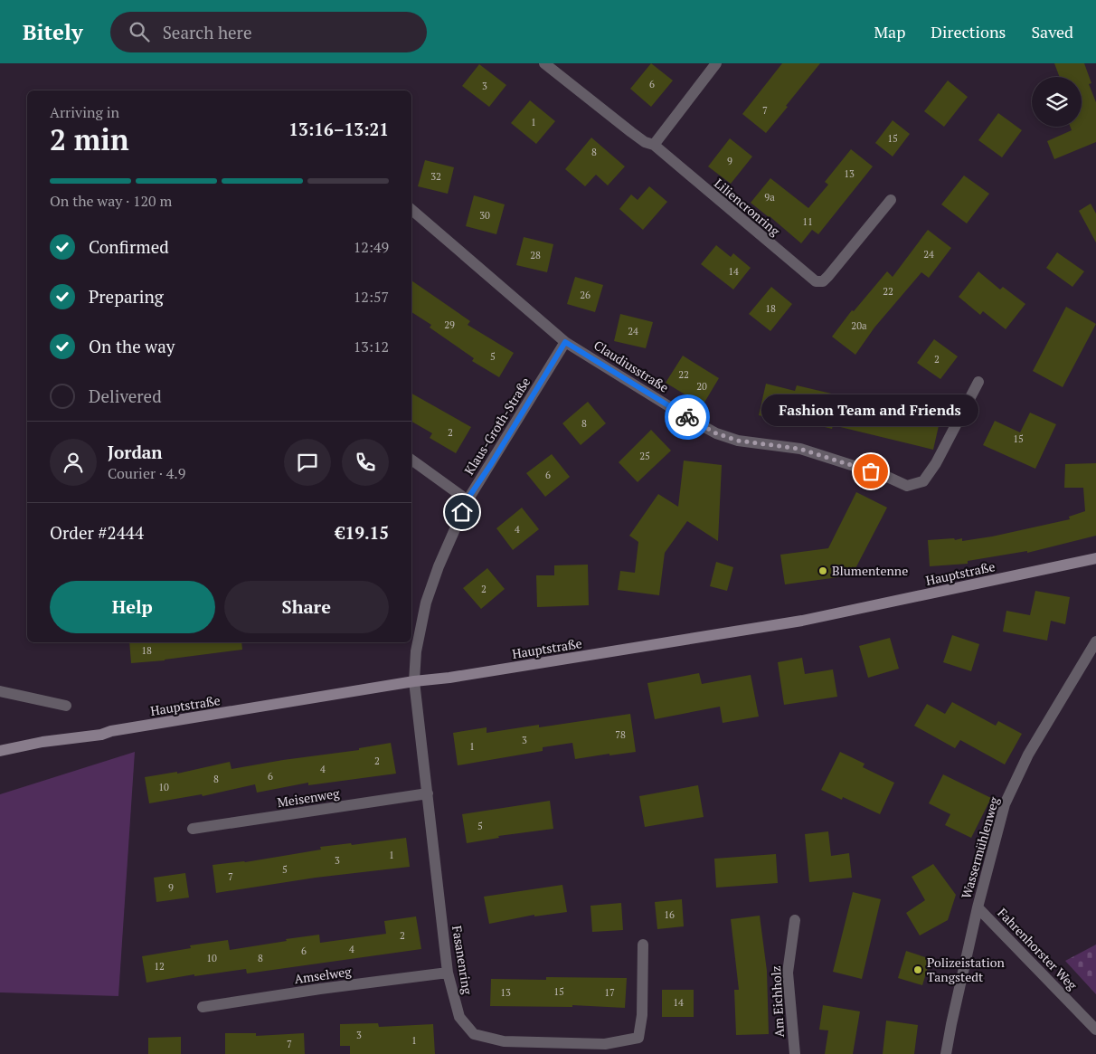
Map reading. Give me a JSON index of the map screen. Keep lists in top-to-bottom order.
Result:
{
  "streets": {
    "street": [
      "Liliencronring",
      "Claudiusstraße",
      "Klaus-Groth-Straße",
      "Hauptstraße",
      "Meisenweg",
      "Wassermühlenweg",
      "Fahrenhorster Weg",
      "Fasanenring",
      "Amselweg",
      "Am Eichholz"
    ]
  },
  "crossings": [
    ["Claudiusstraße", "Klaus-Groth-Straße"],
    ["Klaus-Groth-Straße", "Hauptstraße"],
    ["Klaus-Groth-Straße", "Fasanenring"],
    ["Hauptstraße", "Fasanenring"],
    ["Meisenweg", "Fasanenring"],
    ["Wassermühlenweg", "Fahrenhorster Weg"],
    ["Fasanenring", "Amselweg"]
  ],
  "places": ["Fashion Team and Friends", "Blumentenne", "Polizeistation Tangstedt"],
  "house_numbers": [
    "6",
    "3",
    "7",
    "1",
    "15",
    "8",
    "9",
    "13",
    "32",
    "9a",
    "30",
    "11",
    "24",
    "28",
    "14",
    "22",
    "26",
    "18",
    "29",
    "20a",
    "24",
    "5",
    "2",
    "22",
    "20",
    "8",
    "2",
    "15",
    "25",
    "6",
    "4",
    "2",
    "18",
    "78",
    "3",
    "1",
    "2",
    "4",
    "6",
    "8",
    "10",
    "5",
    "1",
    "3",
    "5",
    "7",
    "9",
    "16",
    "2",
    "4",
    "6",
    "10",
    "8",
    "12",
    "15",
    "13",
    "17",
    "14",
    "3",
    "1",
    "7"
  ],
  "page": {
    "header": "Bitely",
    "search": "Search here",
    "nav": ["Map", "Directions", "Saved"],
    "heading": ["2 min", "Arriving in", "13:16–13:21"],
    "panel": [
      "Jordan",
      "Courier · 4.9",
      "Order #2444",
      "€19.15"
    ],
    "bar": "On the way · 120 m",
    "list": [
      ["Confirmed", "12:49"],
      ["Preparing", "12:57"],
      ["On the way", "13:12"],
      "Delivered"
    ],
    "bubble": "Fashion Team and Friends",
    "buttons": ["Help", "Share"]
  }
}
